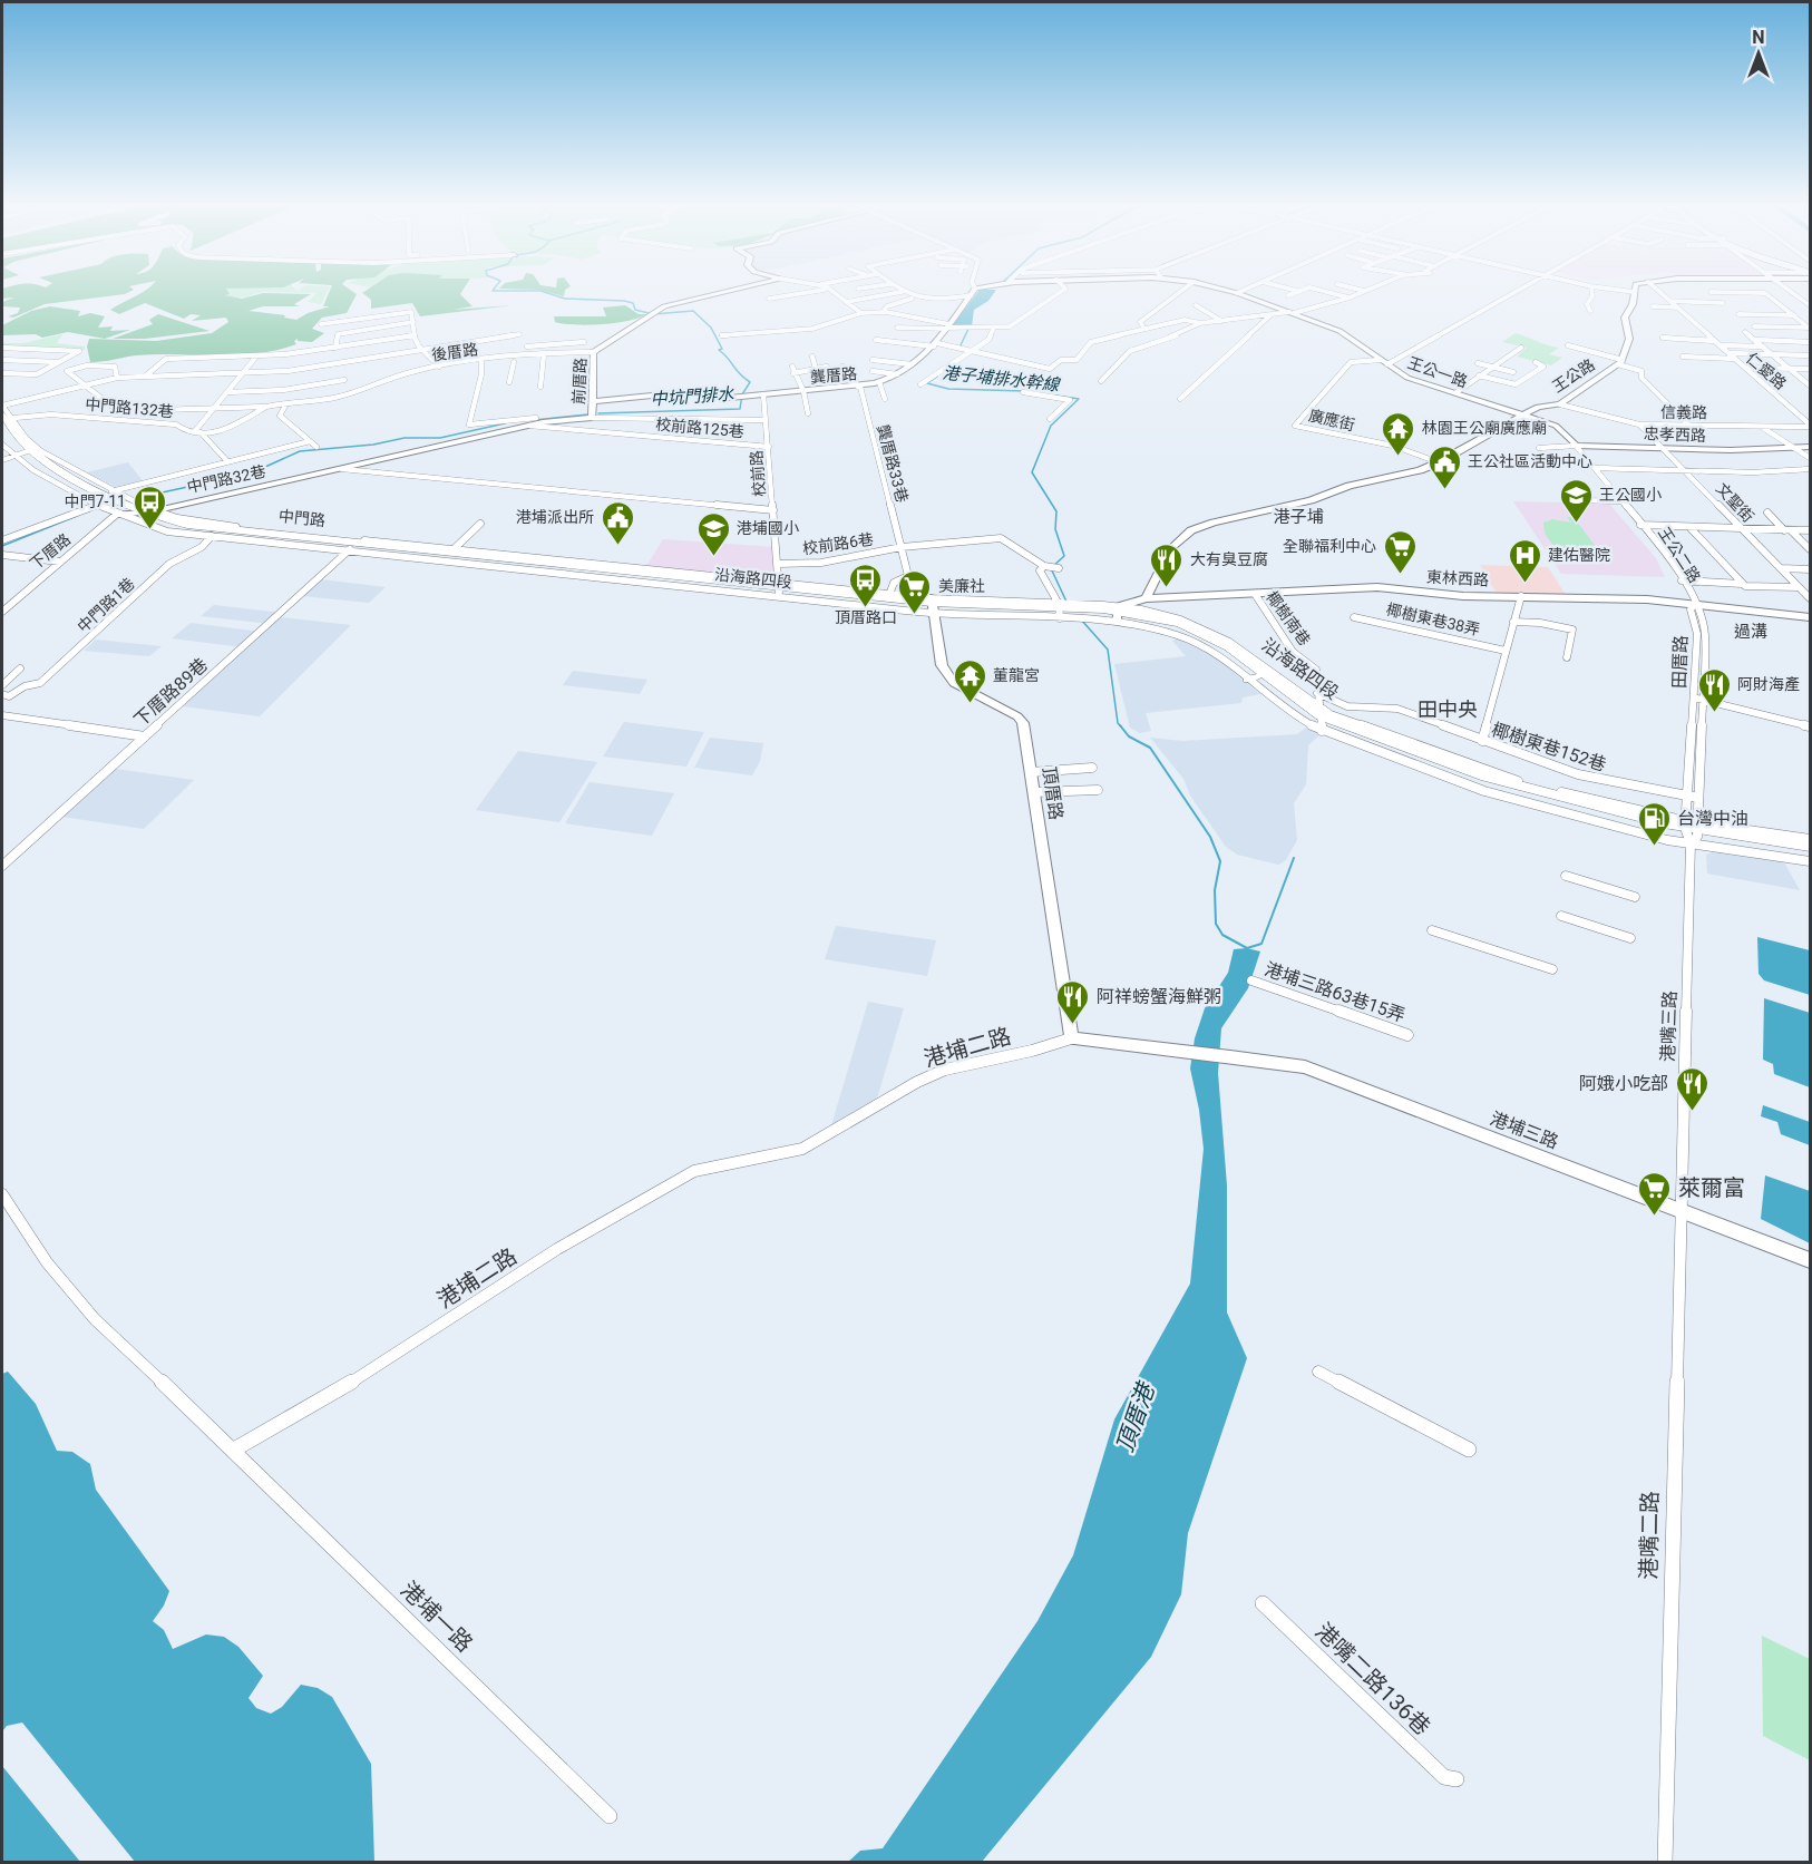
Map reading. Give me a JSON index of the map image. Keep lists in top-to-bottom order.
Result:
{
  "streets": {
    "main road": ["中門路", "沿海路四段"],
    "street": [
      "後厝路",
      "仁愛路",
      "王公一路",
      "龔厝路",
      "王公路",
      "前厝路",
      "中門路132巷",
      "信義路",
      "廣應街",
      "校前路125巷",
      "忠孝西路",
      "龔厝路33巷",
      "校前路",
      "中門路32巷",
      "文聖街",
      "校前路6巷",
      "下厝路",
      "王公二路",
      "東林西路",
      "中門路1巷",
      "椰樹南巷",
      "椰樹東巷38弄",
      "田厝路",
      "下厝路89巷",
      "椰樹東巷152巷",
      "頂厝路",
      "港埔三路63巷15弄",
      "港嘴三路",
      "港埔二路",
      "港埔三路",
      "港嘴二路",
      "港埔一路",
      "港嘴二路136巷"
    ]
  },
  "crossings": [
    ["後厝路", "前厝路"],
    ["仁愛路", "信義路"],
    ["王公一路", "王公路"],
    ["王公一路", "廣應街"],
    ["王公一路", "王公二路"],
    ["龔厝路", "前厝路"],
    ["龔厝路", "龔厝路33巷"],
    ["龔厝路", "校前路"],
    ["王公路", "信義路"],
    ["王公路", "廣應街"],
    ["王公路", "王公二路"],
    ["王公路", "東林西路"],
    ["前厝路", "校前路125巷"],
    ["前厝路", "中門路32巷"],
    ["中門路132巷", "中門路"],
    ["信義路", "文聖街"],
    ["校前路125巷", "校前路"],
    ["忠孝西路", "文聖街"],
    ["忠孝西路", "王公二路"],
    ["龔厝路33巷", "校前路6巷"],
    ["龔厝路33巷", "沿海路四段"],
    ["校前路", "校前路6巷"],
    ["校前路", "沿海路四段"],
    ["中門路32巷", "中門路"],
    ["中門路32巷", "下厝路"],
    ["中門路", "下厝路"],
    ["中門路", "沿海路四段"],
    ["中門路", "中門路1巷"],
    ["中門路", "下厝路89巷"],
    ["王公二路", "東林西路"],
    ["王公二路", "田厝路"],
    ["沿海路四段", "東林西路"],
    ["沿海路四段", "椰樹南巷"],
    ["沿海路四段", "田厝路"],
    ["沿海路四段", "頂厝路"],
    ["沿海路四段", "港嘴三路"],
    ["東林西路", "椰樹南巷"],
    ["東林西路", "田厝路"],
    ["椰樹南巷", "椰樹東巷152巷"],
    ["田厝路", "椰樹東巷152巷"],
    ["田厝路", "港嘴三路"],
    ["頂厝路", "港埔二路"],
    ["頂厝路", "港埔三路"],
    ["港嘴三路", "港埔三路"],
    ["港嘴三路", "港嘴二路"],
    ["港埔二路", "港埔三路"],
    ["港埔二路", "港埔一路"],
    ["港埔三路", "港嘴二路"]
  ],
  "districts": ["港子埔", "過溝", "田中央"],
  "water": ["港子埔排水幹線", "中坑門排水", "頂厝港"],
  "places": {
    "temple": ["林園王公廟廣應廟", "董龍宮"],
    "public building": ["王公社區活動中心", "港埔派出所"],
    "school or university": ["王公國小", "港埔國小"],
    "bus stop": ["中門7-11", "頂厝路口"],
    "supermarket": ["全聯福利中心", "美廉社", "萊爾富"],
    "hospital": ["建佑醫院"],
    "restaurant": [
      "大有臭豆腐",
      "阿財海產",
      "阿祥螃蟹海鮮粥",
      "阿娥小吃部"
    ],
    "fuel station": ["台灣中油"]
  },
  "north": "top"
}
